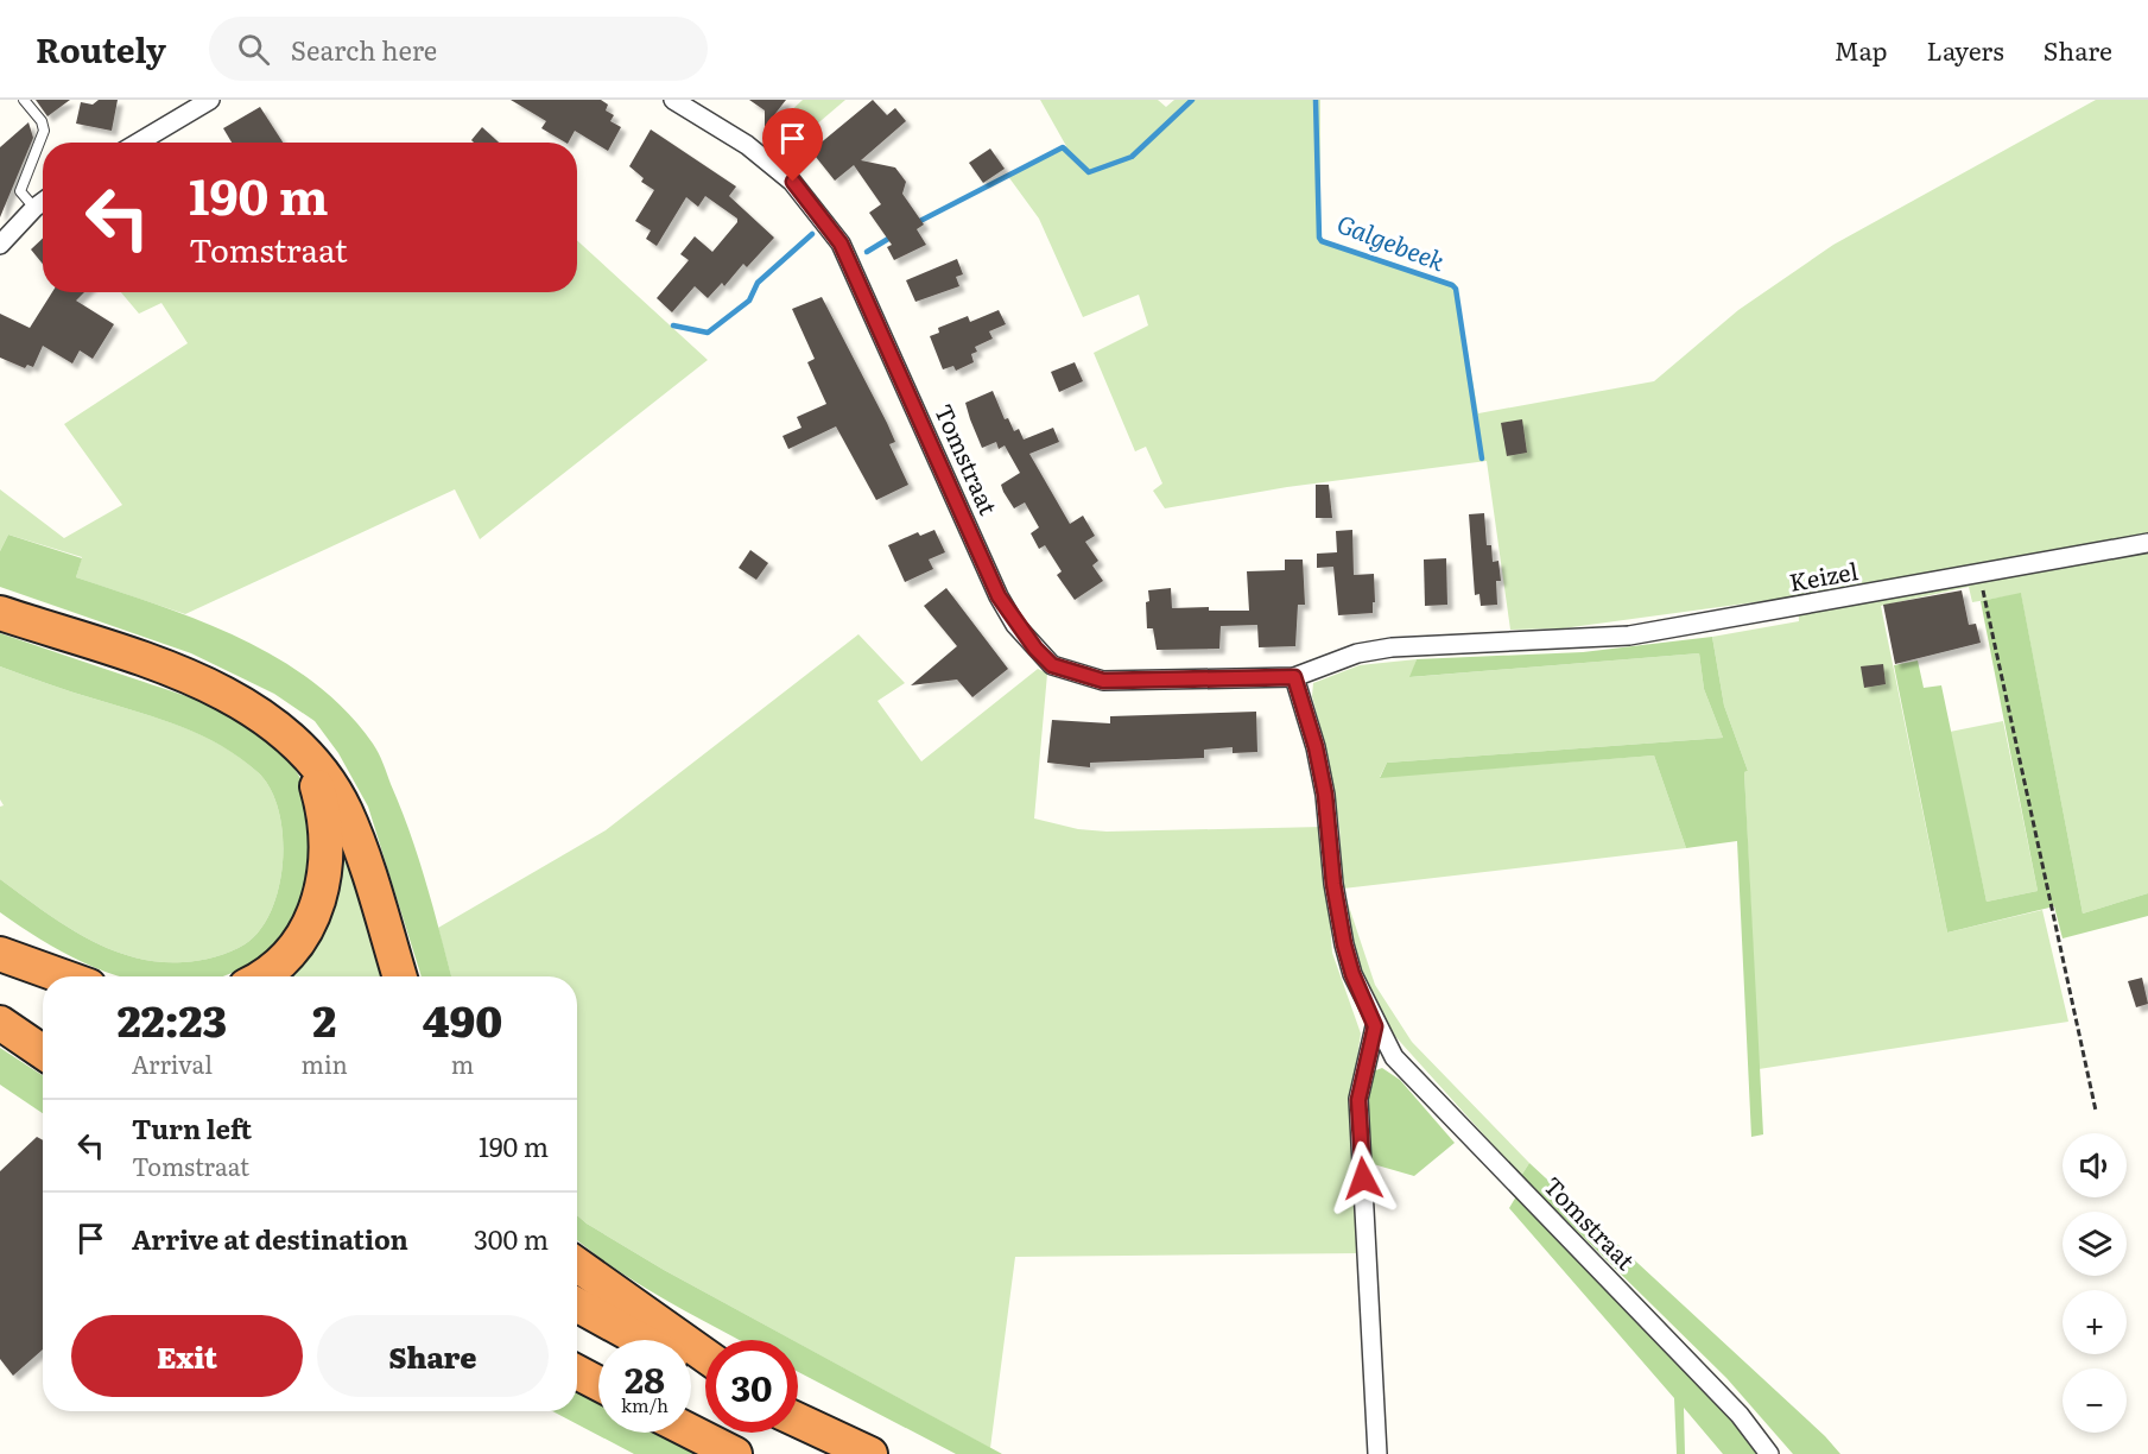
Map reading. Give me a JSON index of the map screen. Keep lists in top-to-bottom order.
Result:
{
  "streets": {
    "street": ["Tomstraat", "Keizel"]
  },
  "crossings": [
    ["Tomstraat", "Keizel"]
  ],
  "water": ["Galgebeek"],
  "page": {
    "header": "Routely",
    "search": "Search here",
    "nav": ["Map", "Layers", "Share"],
    "turn": ["190 m", "Tomstraat"],
    "eta": [
      "22:23",
      "Arrival",
      "2",
      "min",
      "490",
      "m"
    ],
    "list": [
      {
        "name": "Turn left",
        "note": "Tomstraat",
        "value": "190 m"
      },
      {
        "name": "Arrive at destination",
        "value": "300 m"
      }
    ],
    "map_buttons": ["+", "−"],
    "buttons": ["Exit", "Share"],
    "speed": "28 km/h",
    "limit": "30"
  }
}
